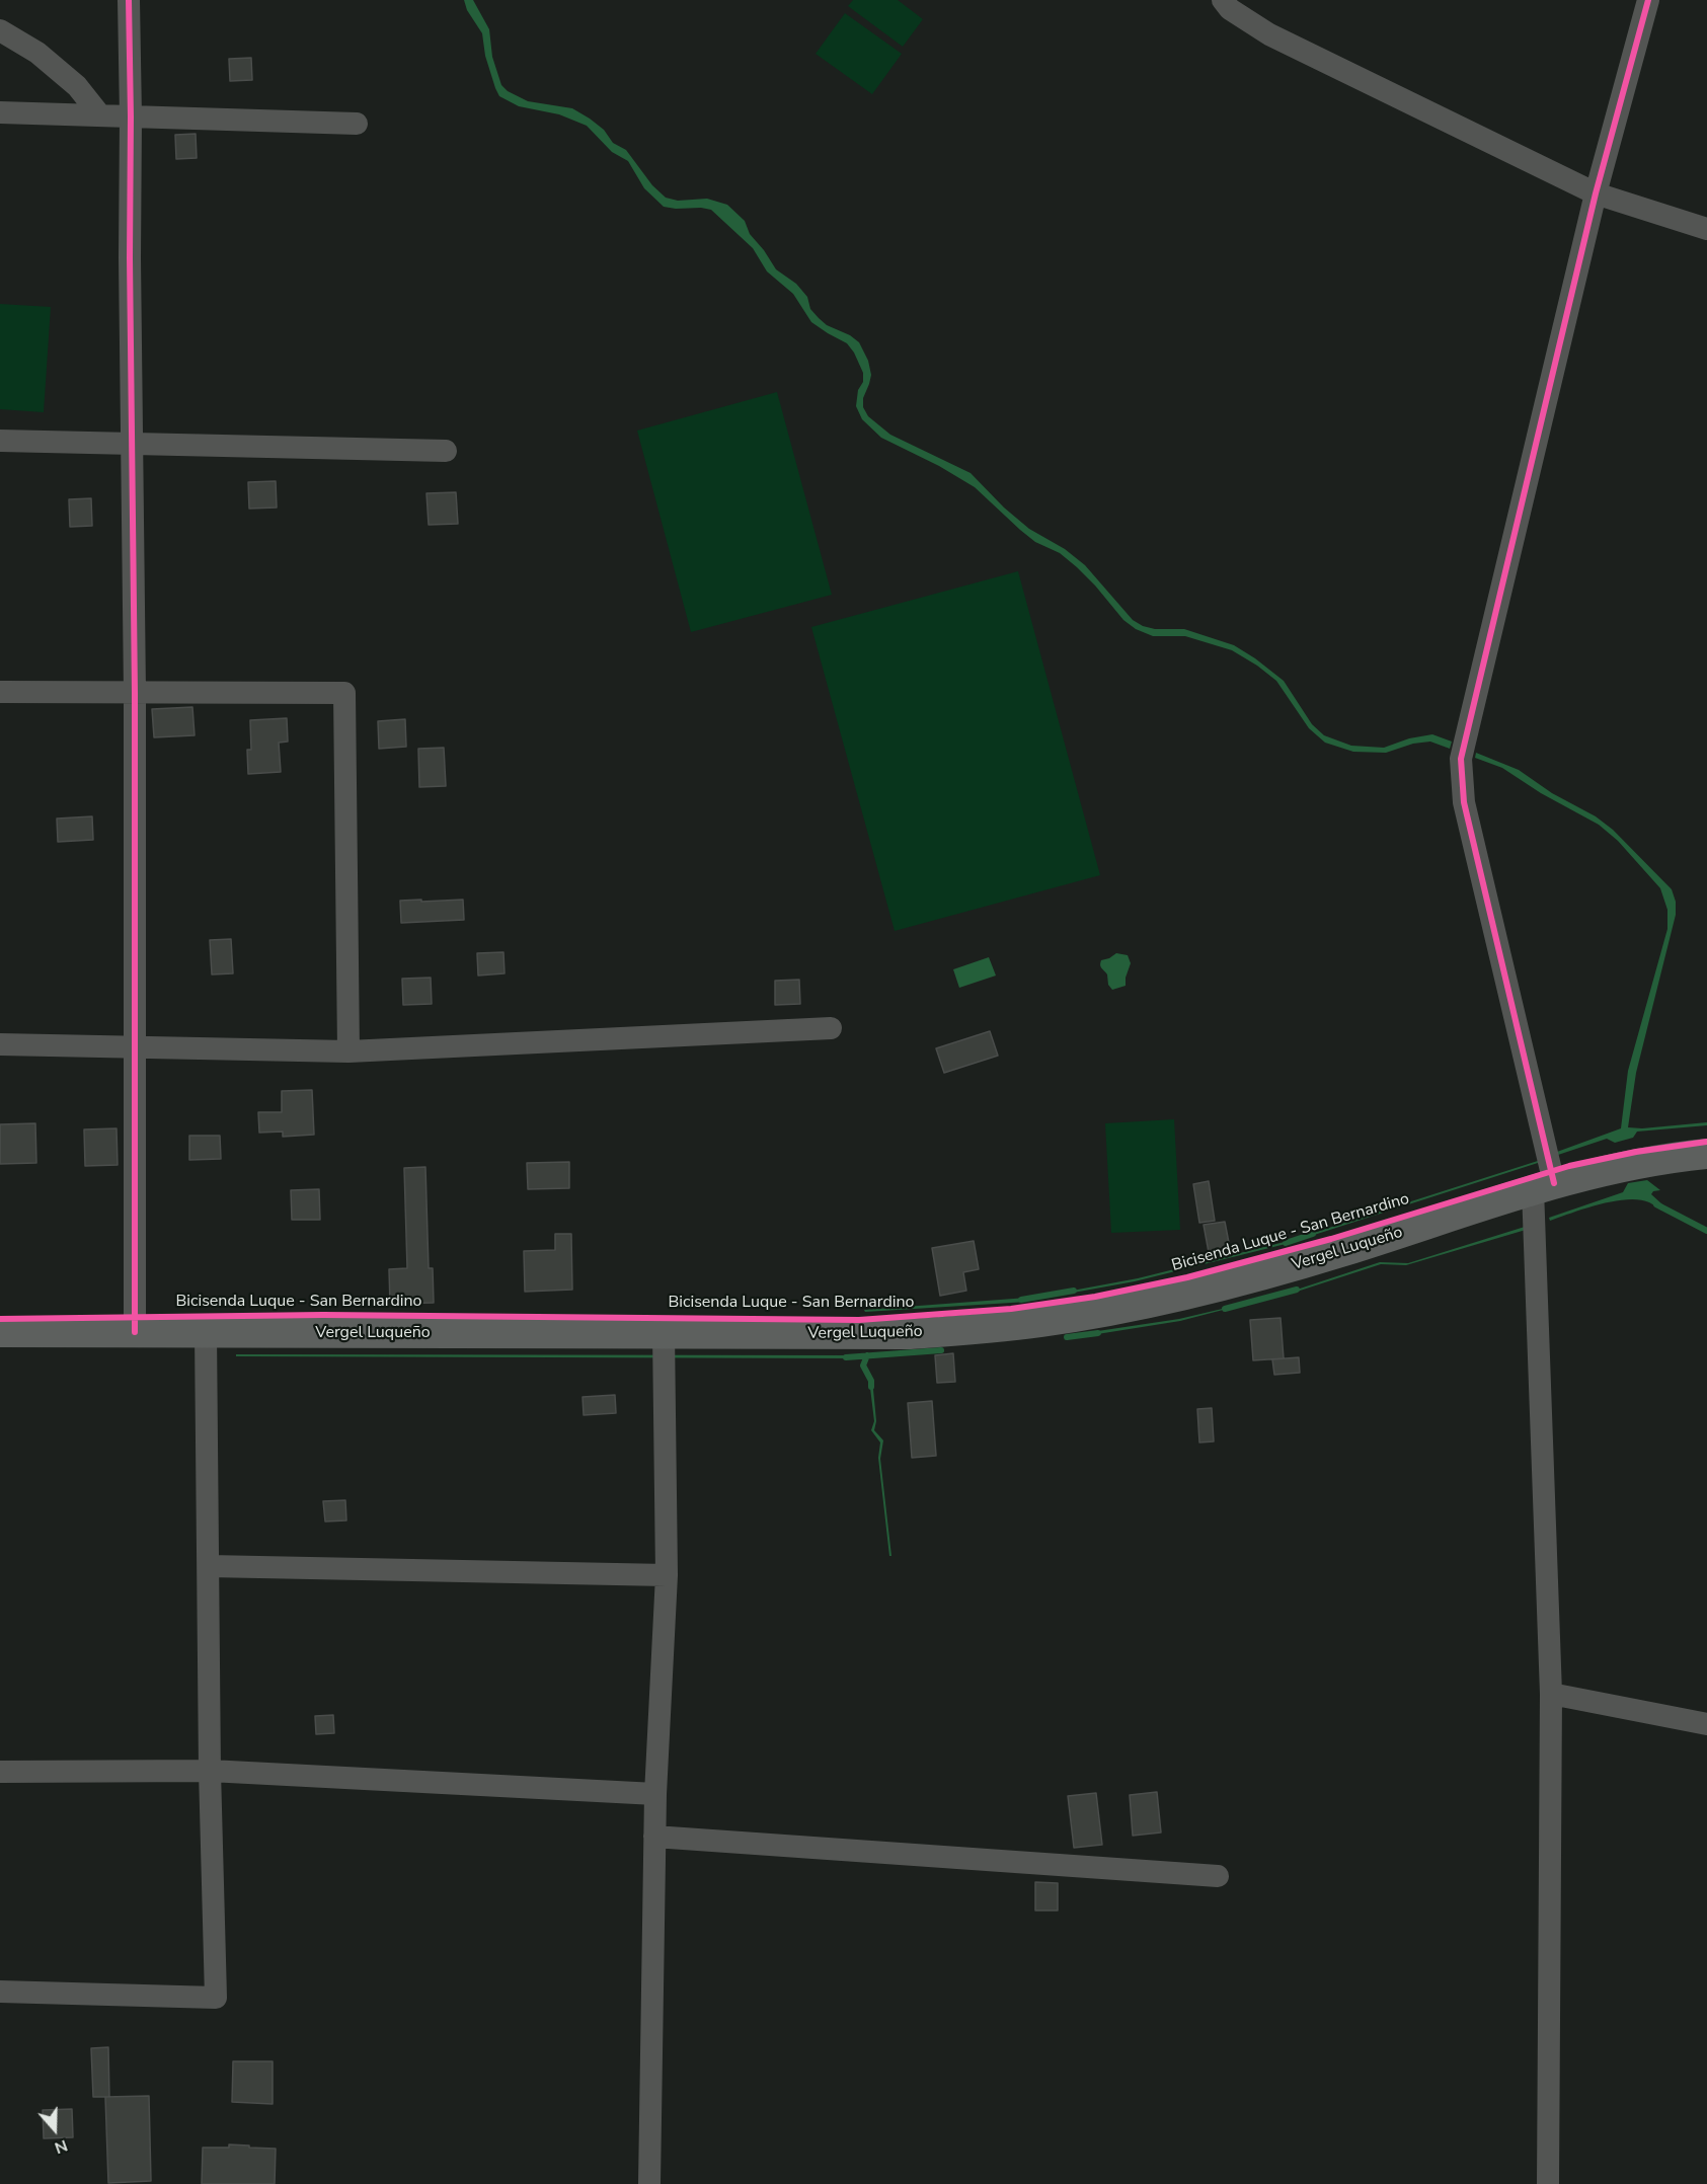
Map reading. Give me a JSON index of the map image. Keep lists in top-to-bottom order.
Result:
{
  "streets": {
    "main road": ["Vergel Luqueño"],
    "cycle path": ["Bicisenda Luque - San Bernardino"]
  },
  "north": "bottom"
}
